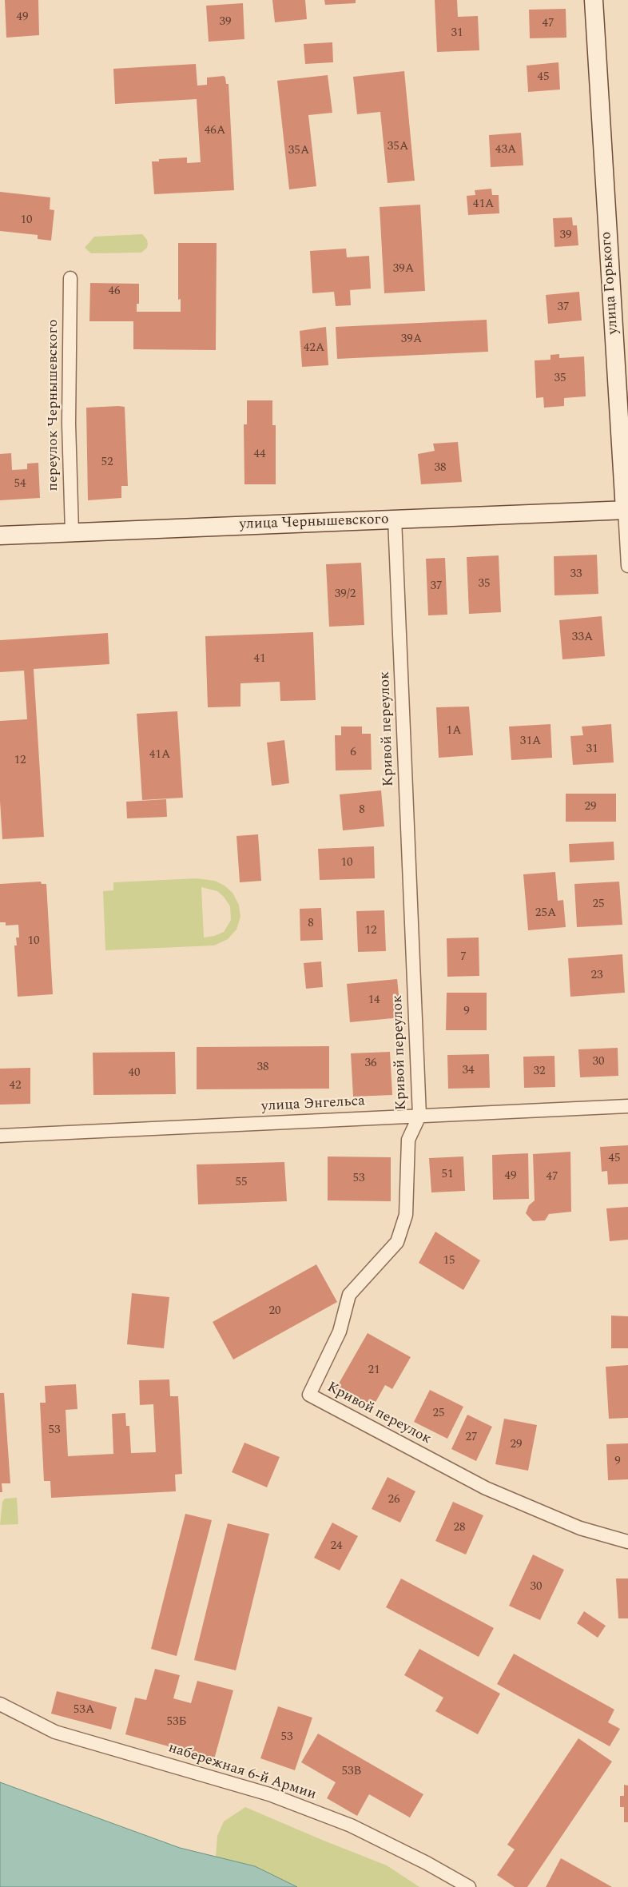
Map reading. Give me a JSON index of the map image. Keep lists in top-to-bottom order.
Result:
{
  "streets": {
    "main road": ["улица Горького", "улица Чернышевского"],
    "street": [
      "переулок Чернышевского",
      "Кривой переулок",
      "улица Энгельса",
      "набережная 6-й Армии"
    ]
  },
  "crossings": [
    ["улица Горького", "улица Чернышевского"],
    ["переулок Чернышевского", "улица Чернышевского"],
    ["улица Чернышевского", "Кривой переулок"],
    ["Кривой переулок", "улица Энгельса"]
  ],
  "house_numbers": [
    "49",
    "39",
    "47",
    "31",
    "45",
    "46А",
    "35А",
    "43А",
    "35А",
    "41А",
    "10",
    "39",
    "39А",
    "46",
    "37",
    "39А",
    "42А",
    "35",
    "44",
    "52",
    "38",
    "54",
    "33",
    "35",
    "37",
    "39/2",
    "33А",
    "41",
    "1А",
    "31А",
    "31",
    "6",
    "41А",
    "12",
    "29",
    "8",
    "10",
    "25",
    "25А",
    "8",
    "12",
    "10",
    "7",
    "23",
    "14",
    "9",
    "30",
    "36",
    "38",
    "34",
    "32",
    "40",
    "42",
    "45",
    "51",
    "49",
    "47",
    "53",
    "55",
    "15",
    "20",
    "21",
    "25",
    "53",
    "27",
    "29",
    "9",
    "26",
    "28",
    "24",
    "30",
    "53А",
    "53Б",
    "53",
    "53В"
  ]
}
